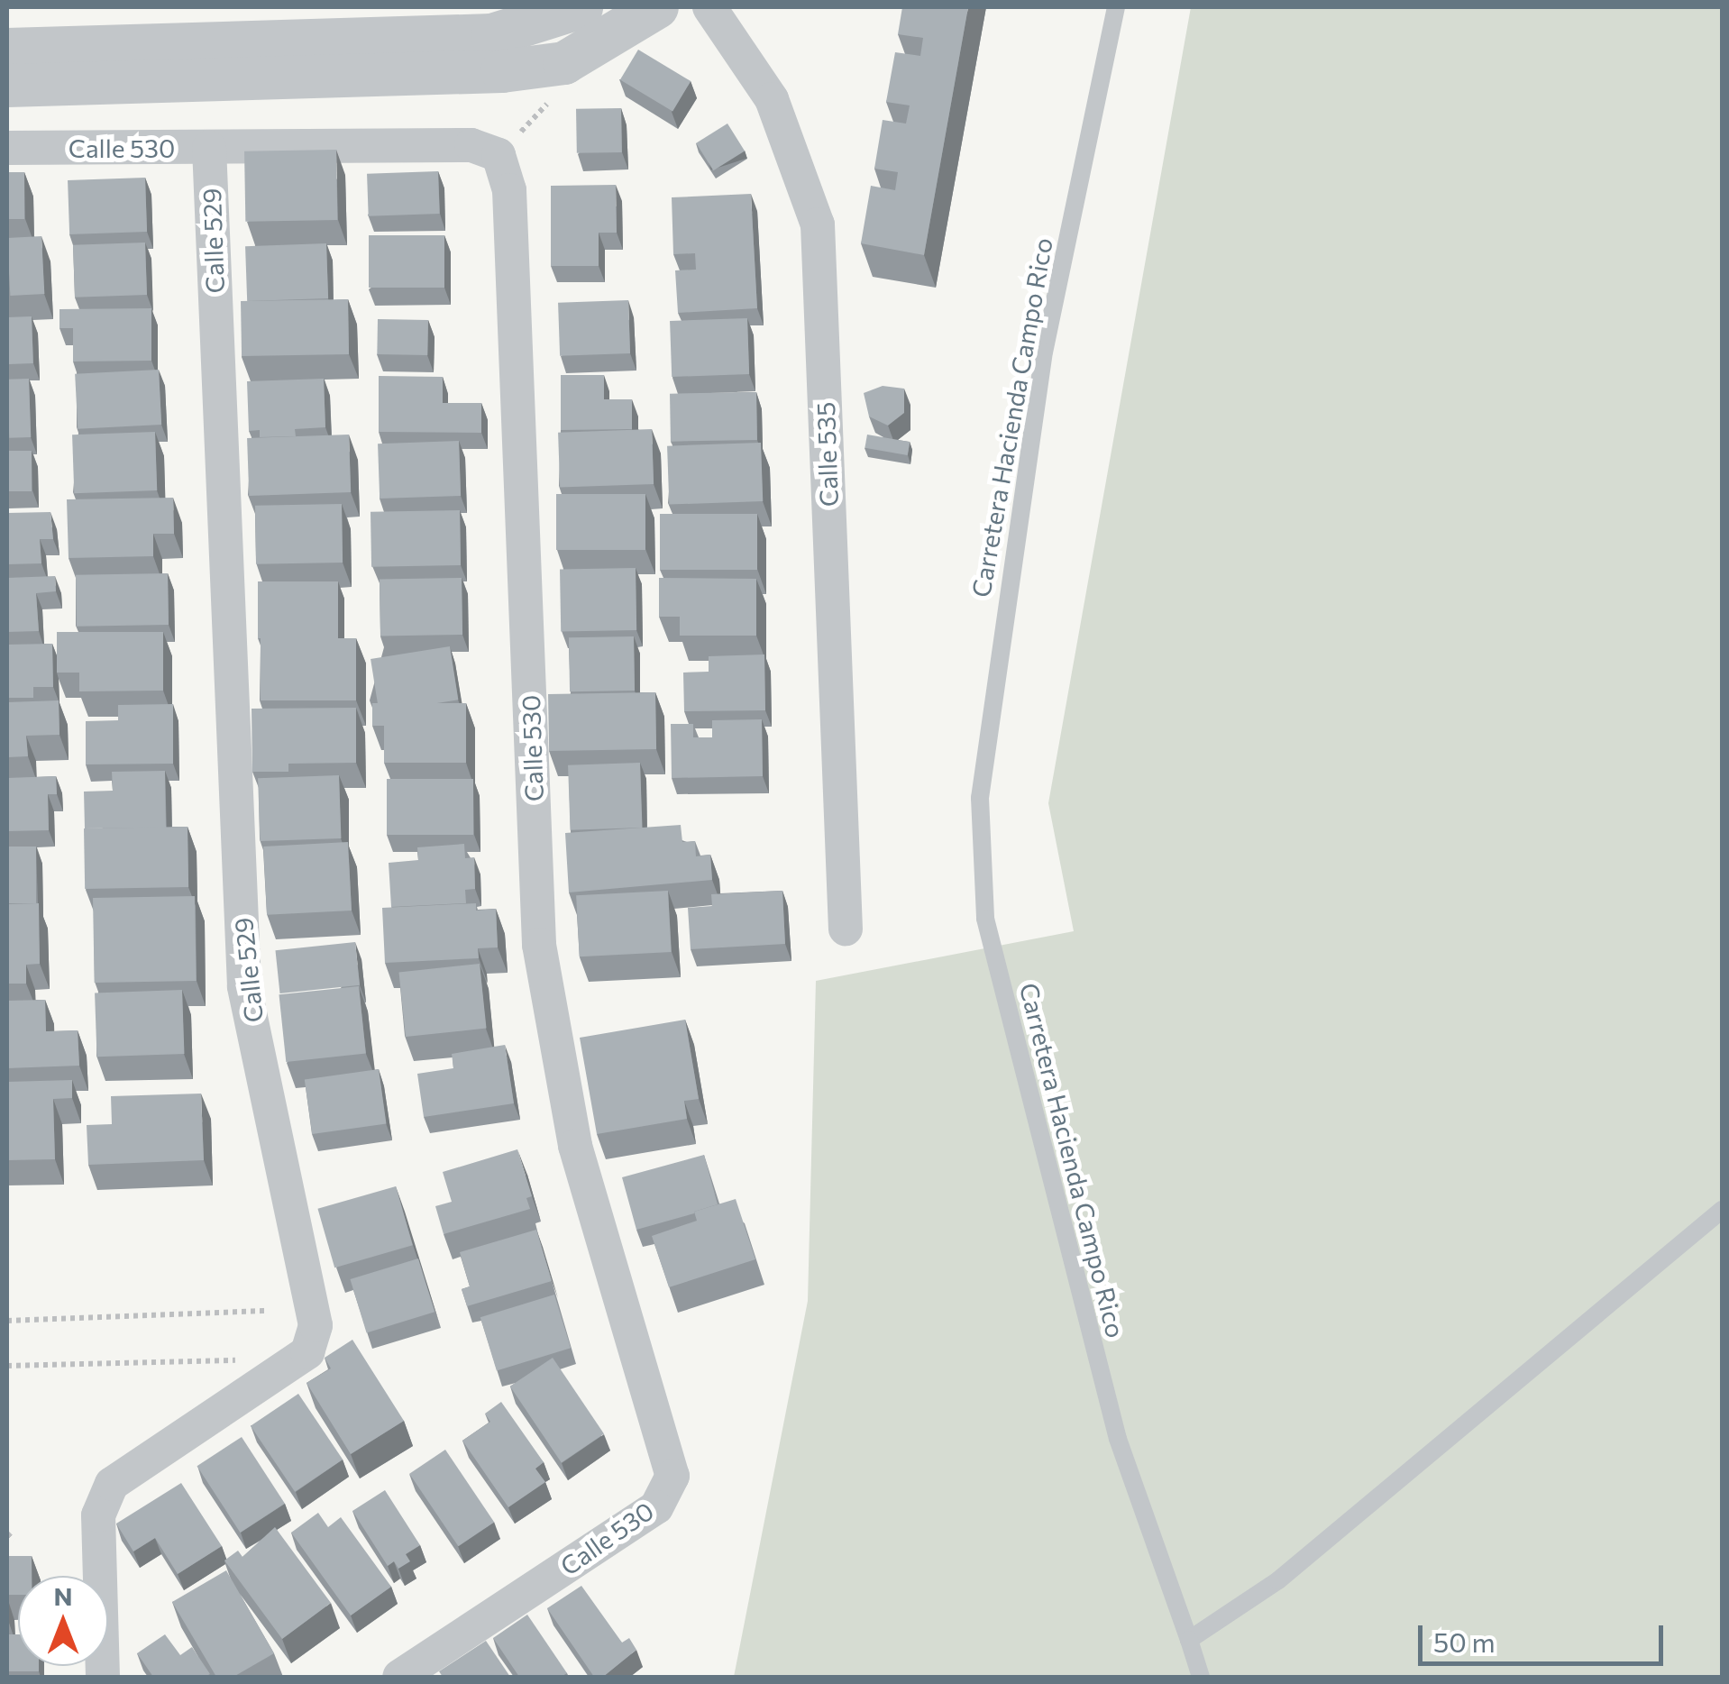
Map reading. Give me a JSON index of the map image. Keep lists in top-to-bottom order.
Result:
{
  "streets": {
    "street": ["Calle 530", "Calle 529", "Calle 535"],
    "lane": ["Carretera Hacienda Campo Rico"]
  },
  "crossings": [
    ["Calle 530", "Calle 529"]
  ],
  "scale_bar": "50 m",
  "north": "top"
}
